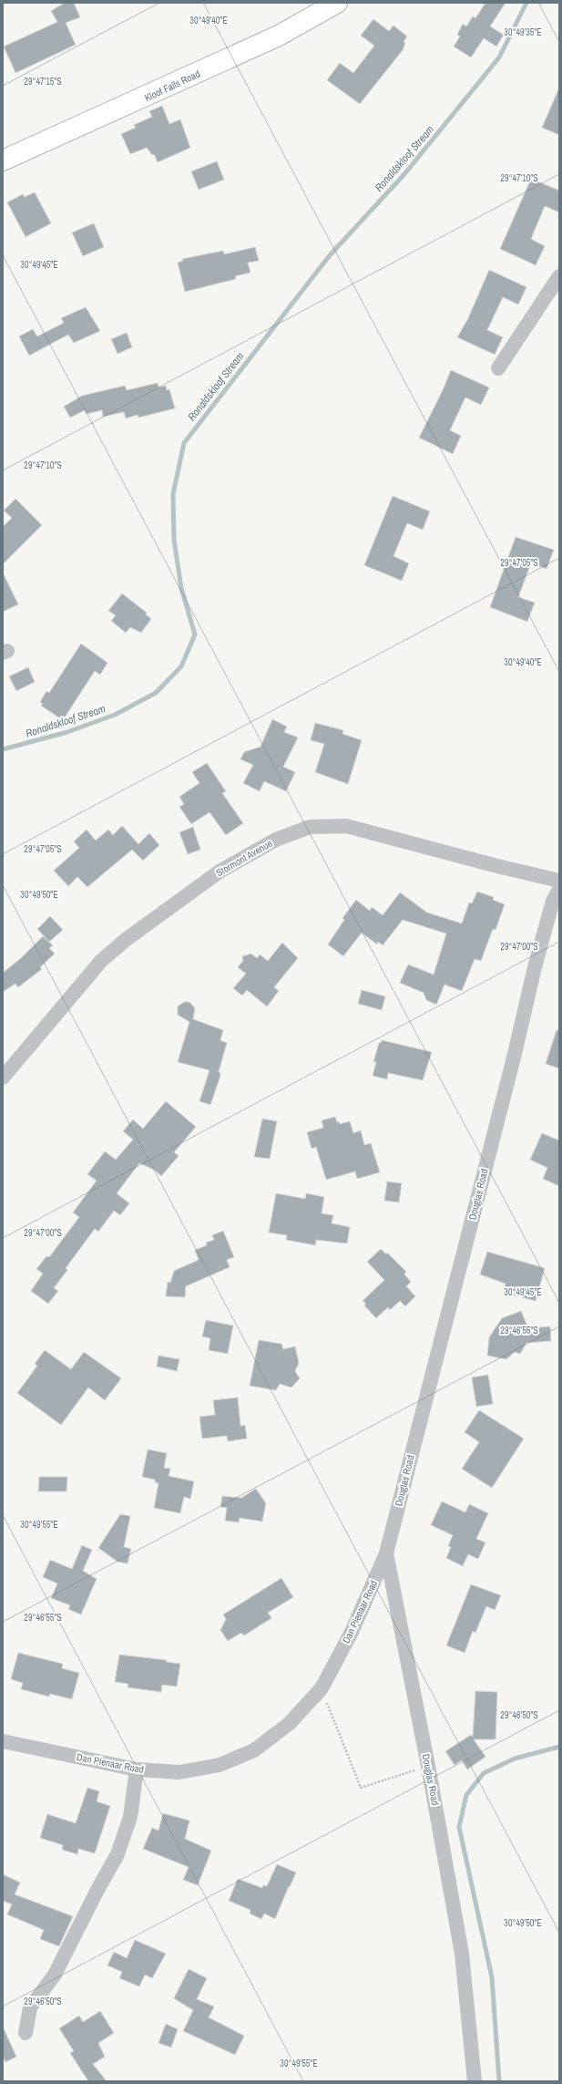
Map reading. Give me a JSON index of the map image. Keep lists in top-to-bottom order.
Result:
{
  "streets": {
    "main road": ["Kloof Falls Road"],
    "street": ["Stormont Avenue", "Douglas Road", "Dan Pienaar Road"]
  },
  "crossings": [
    ["Douglas Road", "Dan Pienaar Road"]
  ],
  "water": ["Ronaldskloof Stream"],
  "coordinates": [
    "30°49'40\"E",
    "30°49'35\"E",
    "29°47'15\"S",
    "29°47'10\"S",
    "30°49'45\"E",
    "29°47'05\"S",
    "30°49'50\"E",
    "29°47'00\"S",
    "29°46'55\"S",
    "30°49'55\"E",
    "29°46'50\"S"
  ]
}
